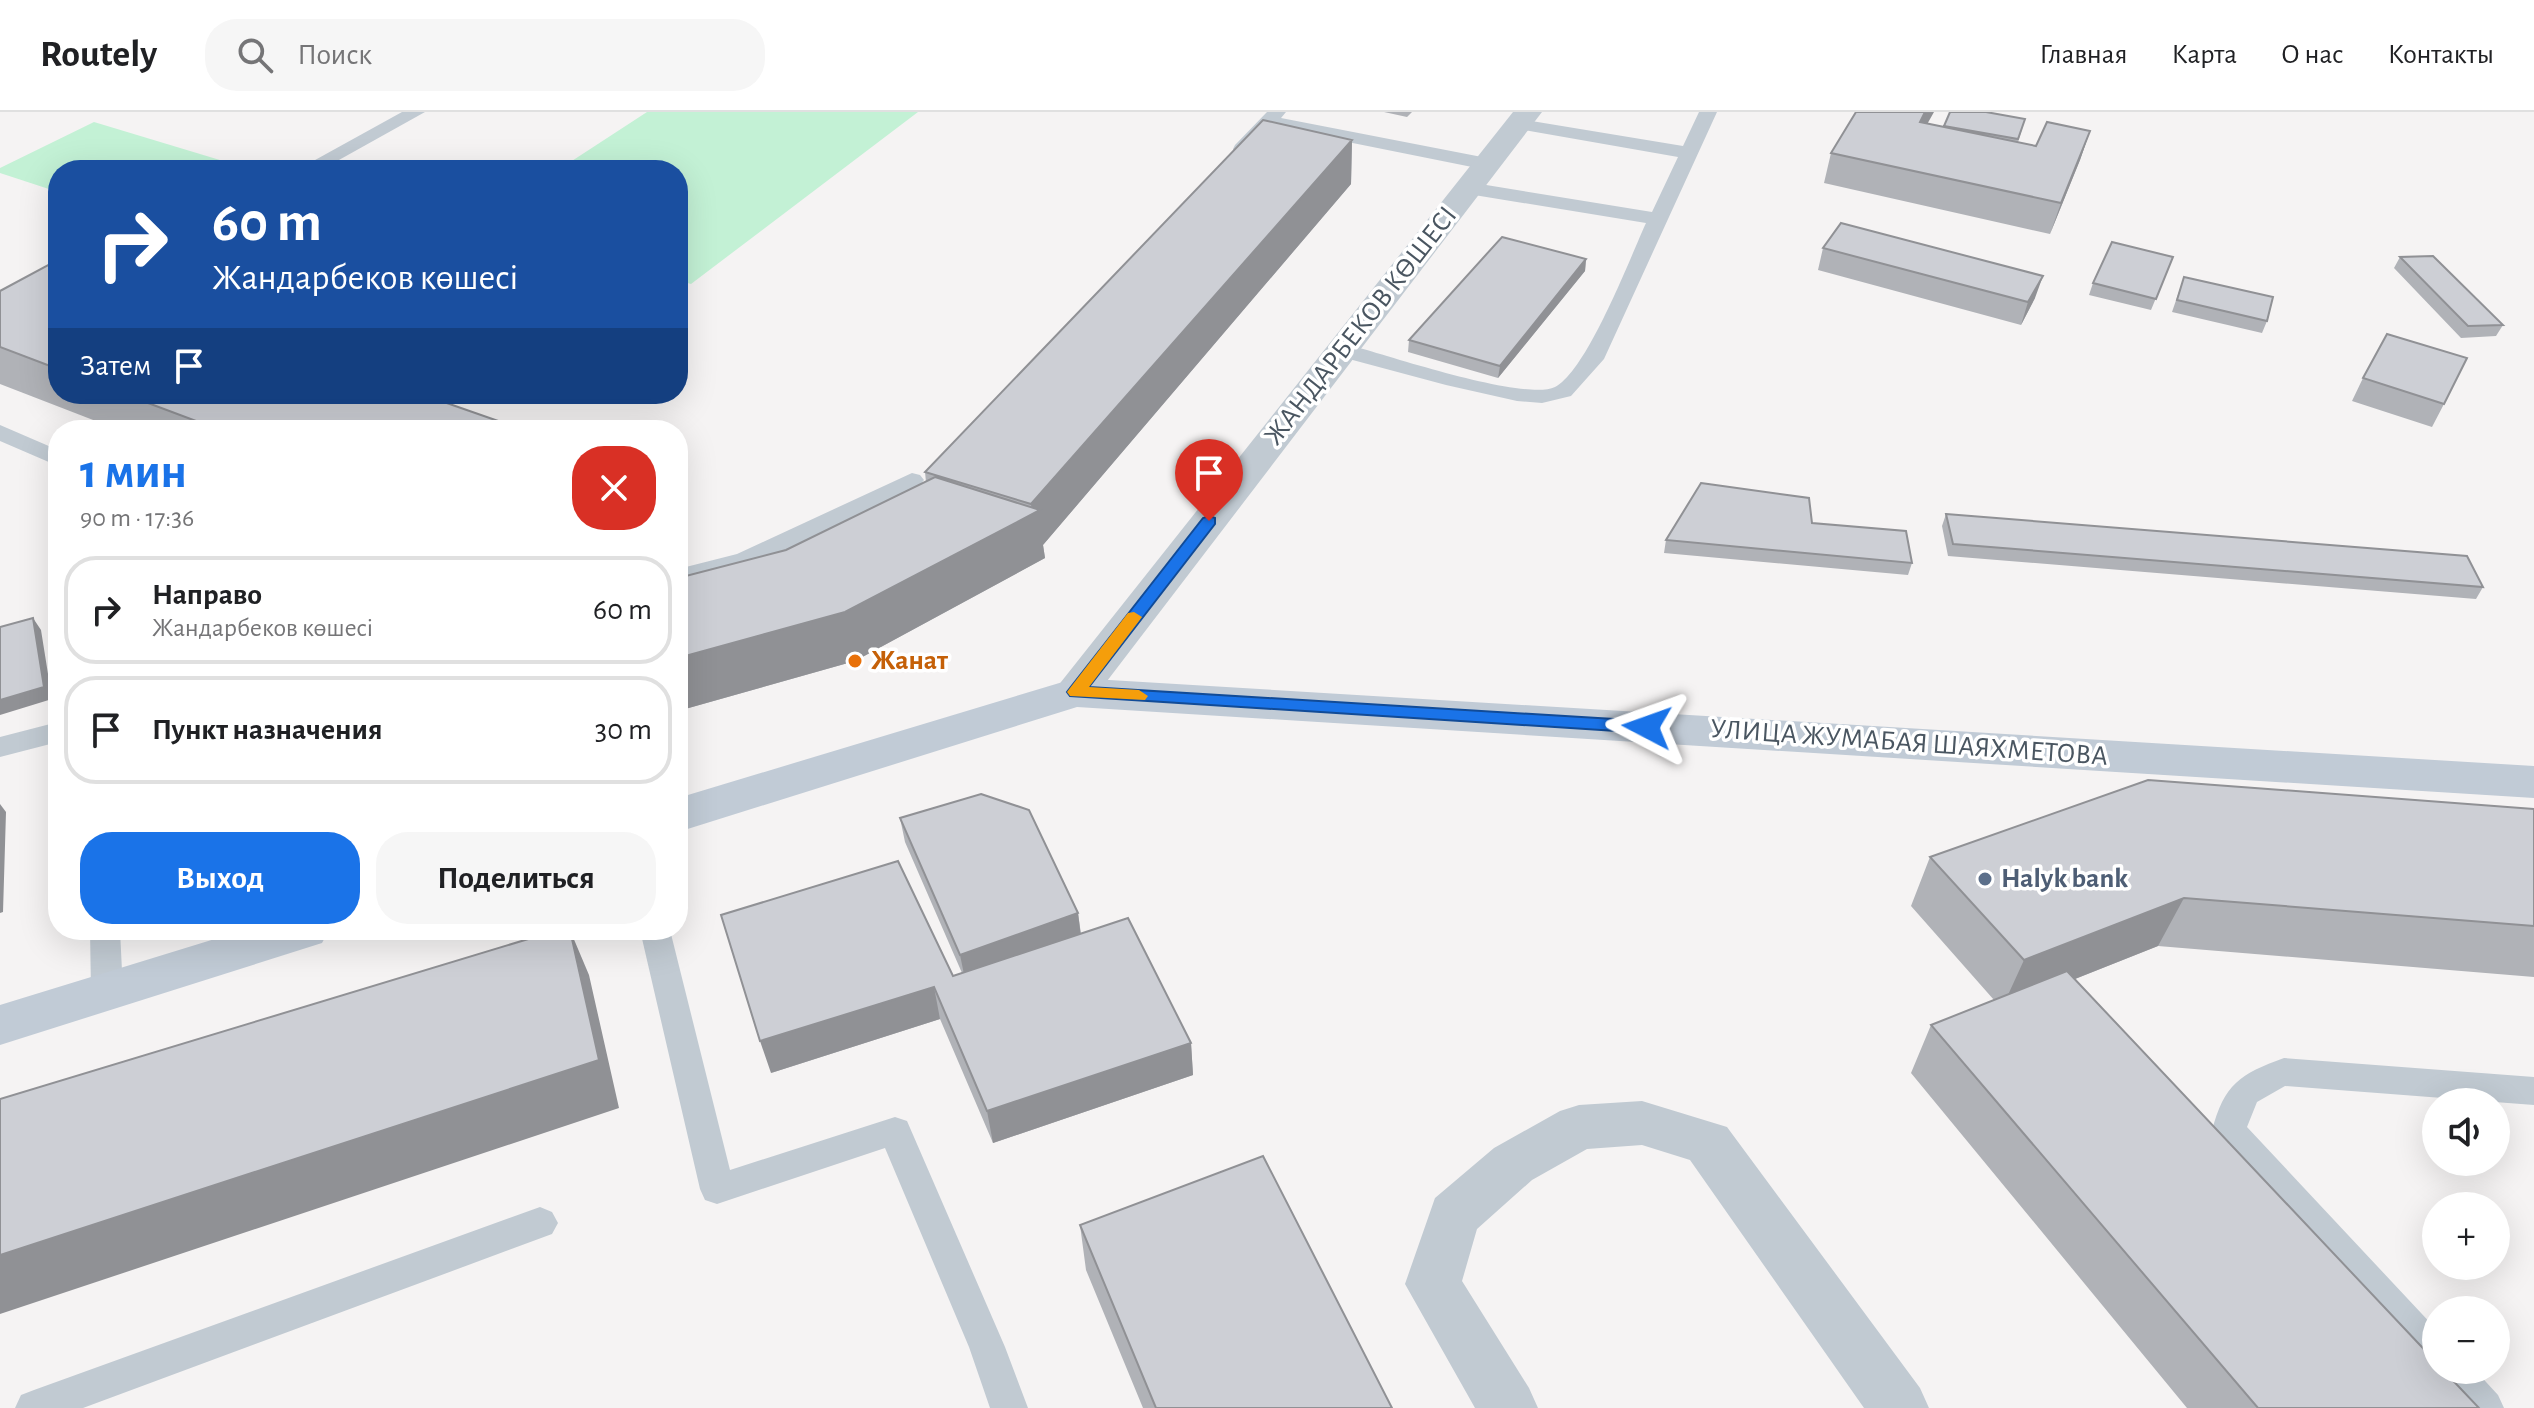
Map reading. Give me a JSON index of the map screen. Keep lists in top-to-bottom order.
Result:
{
  "streets": {
    "street": ["ЖАНДАРБЕКОВ КӨШЕСІ", "УЛИЦА ЖУМАБАЯ ШАЯХМЕТОВА"]
  },
  "crossings": [
    ["ЖАНДАРБЕКОВ КӨШЕСІ", "УЛИЦА ЖУМАБАЯ ШАЯХМЕТОВА"]
  ],
  "places": ["Жанат", "Halyk bank"],
  "page": {
    "header": "Routely",
    "search": "Поиск",
    "nav": [
      "Главная",
      "Карта",
      "О нас",
      "Контакты"
    ],
    "turn": ["60 m", "Жандарбеков көшесі"],
    "then": "Затем",
    "heading": ["1 мин", "90 m · 17:36"],
    "list": [
      {
        "name": "Направо",
        "note": "Жандарбеков көшесі",
        "value": "60 m"
      },
      {
        "name": "Пункт назначения",
        "value": "30 m"
      }
    ],
    "buttons": ["Выход", "Поделиться"],
    "map_buttons": ["+", "−"]
  }
}
